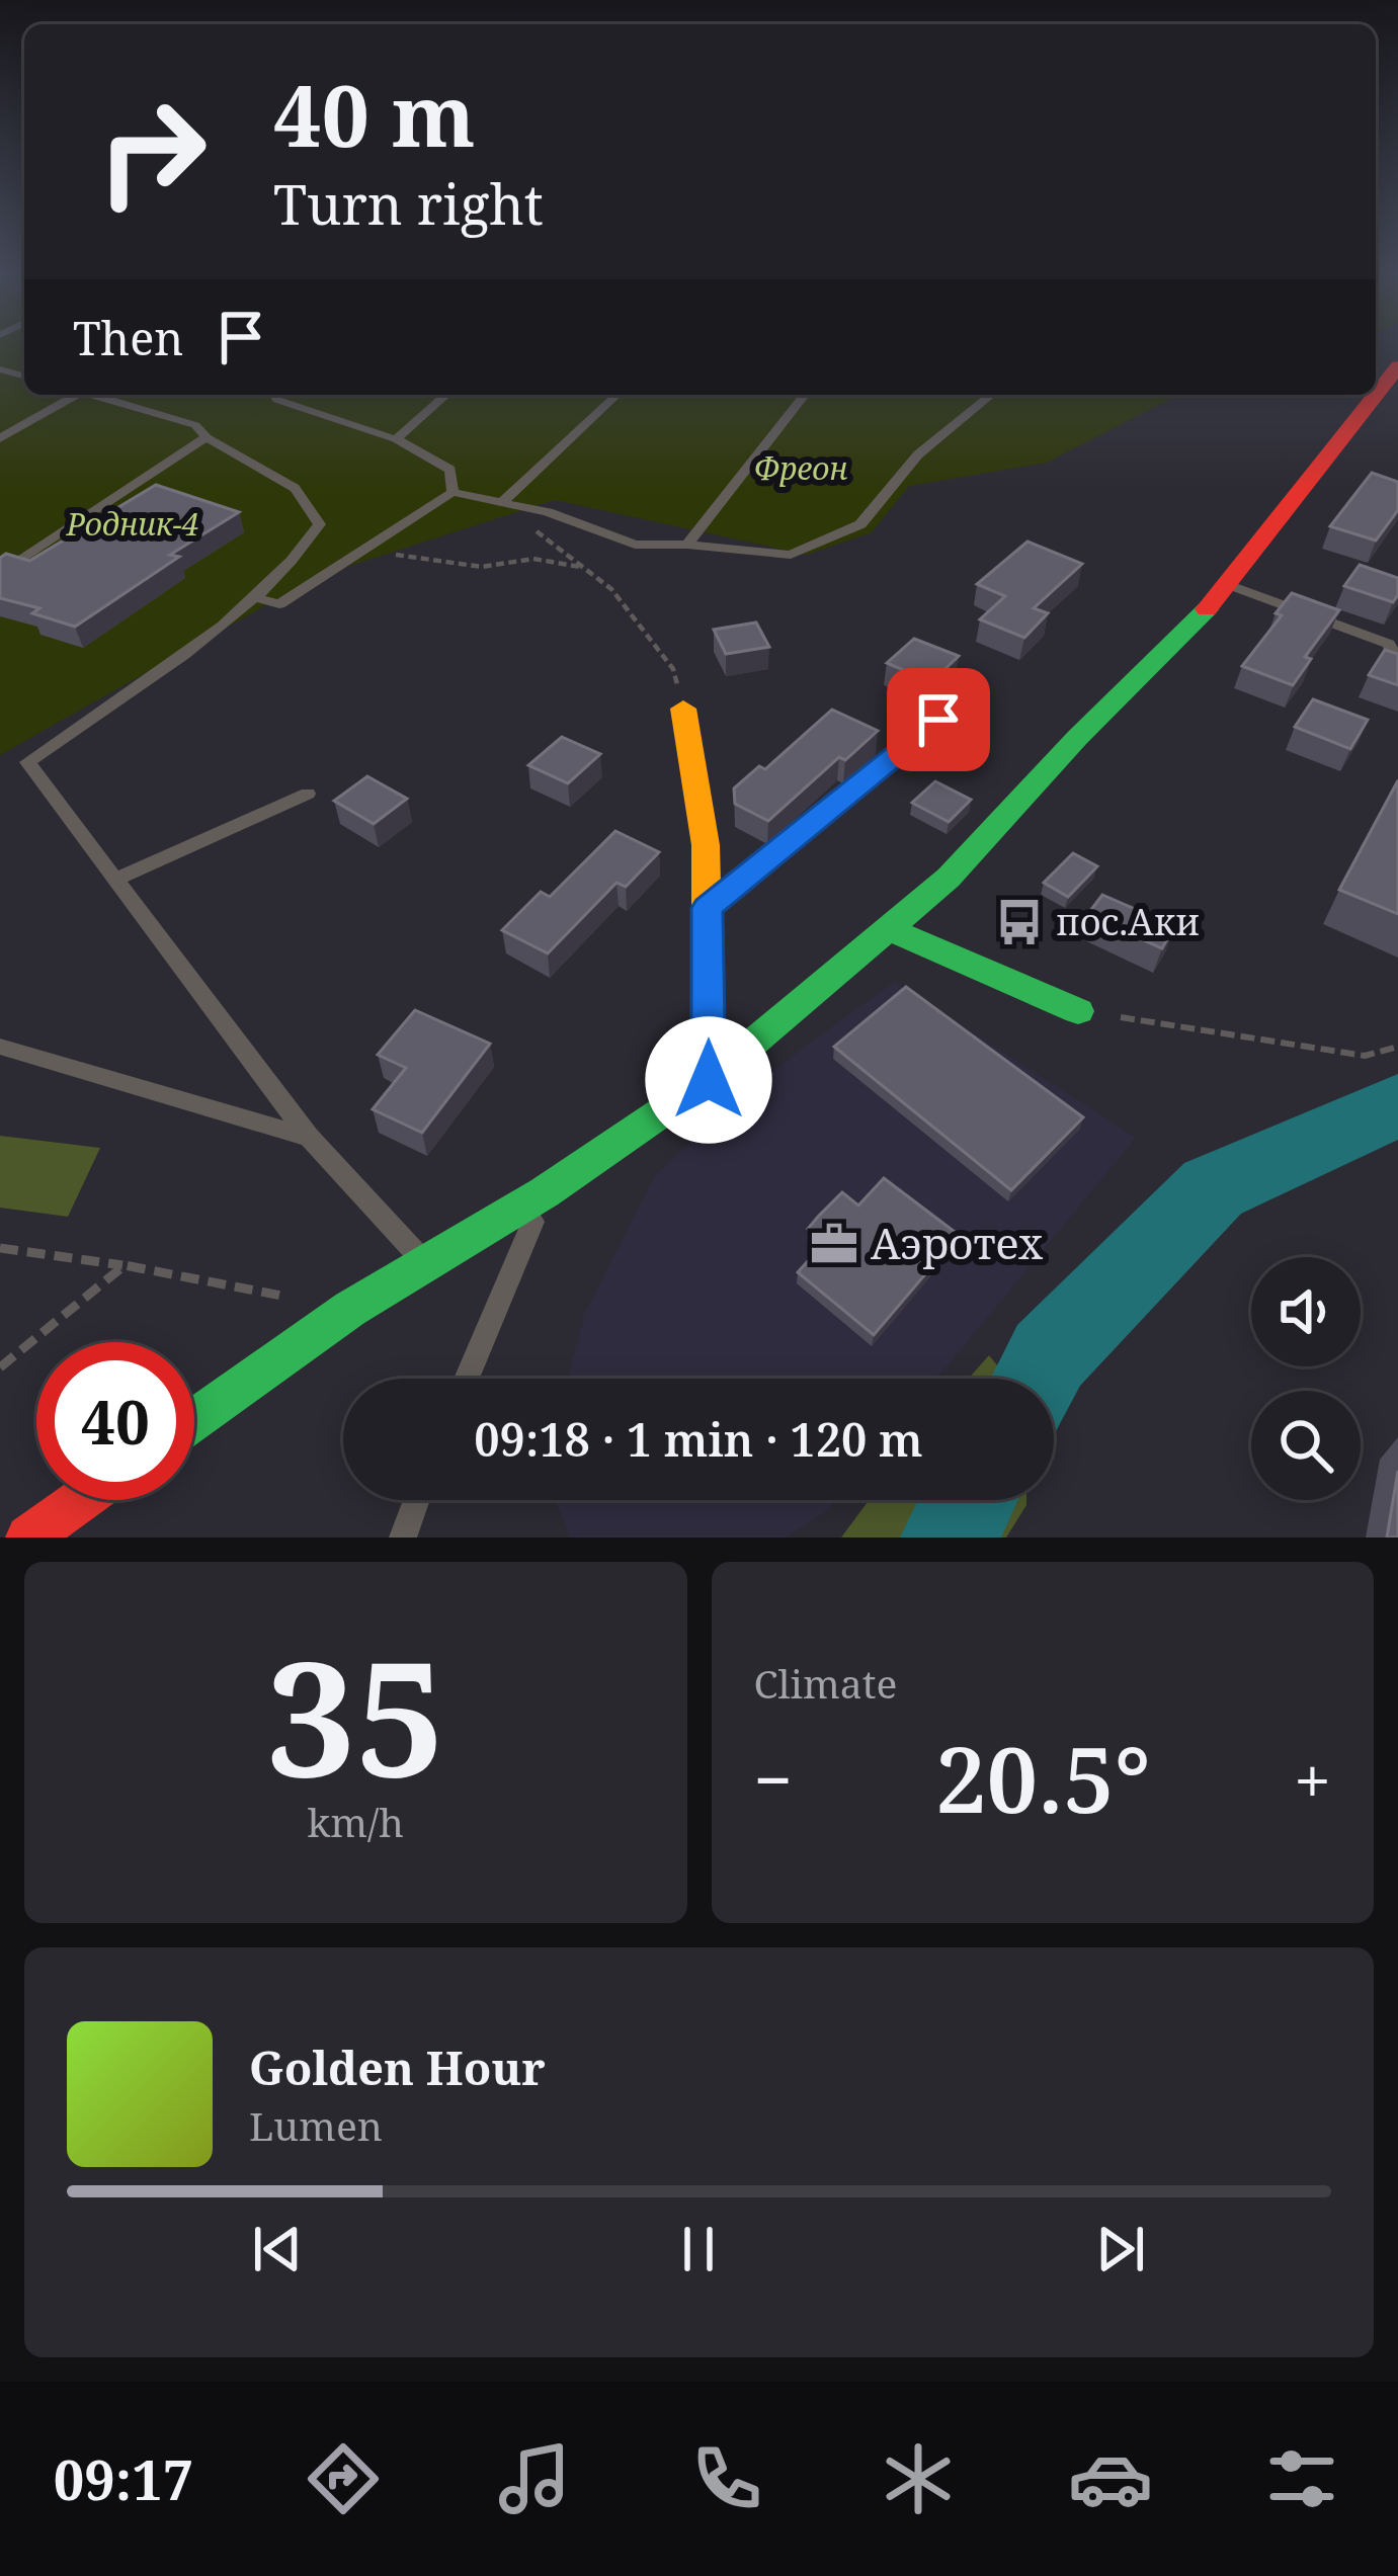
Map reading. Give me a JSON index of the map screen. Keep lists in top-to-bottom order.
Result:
{
  "parks": ["Фреон", "Родник-4"],
  "places": {
    "bus stop": ["пос.Аки"],
    "office": ["Аэротех"]
  },
  "page": {
    "turn": ["40 m", "Turn right"],
    "then": "Then",
    "limit": "40",
    "trip": "09:18 · 1 min · 120 m",
    "tile": [
      ["35", "km/h"],
      "Climate"
    ],
    "heat": ["−", "20.5°", "+"],
    "song": ["Golden Hour", "Lumen"],
    "tabs": "09:17"
  }
}
